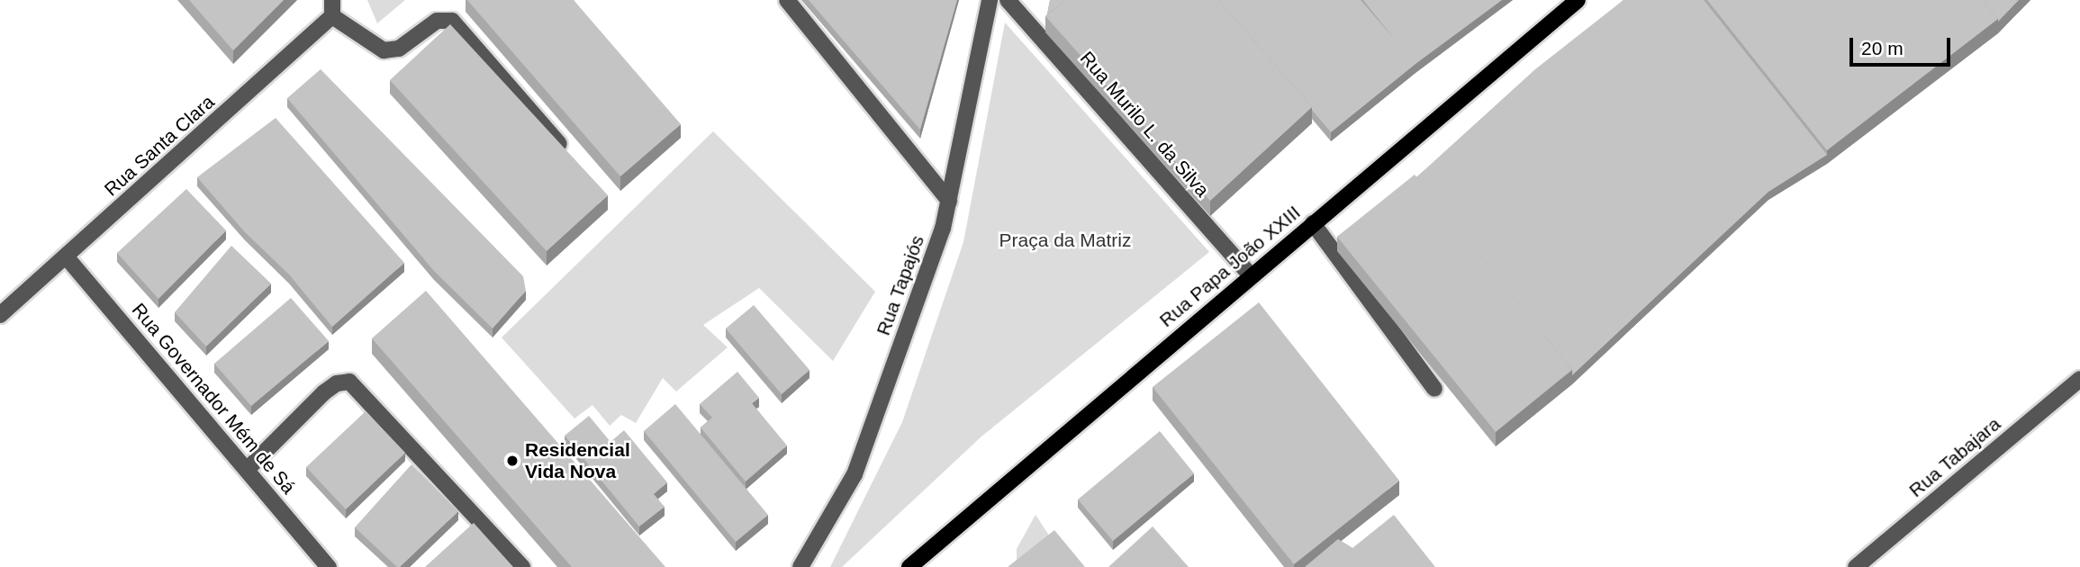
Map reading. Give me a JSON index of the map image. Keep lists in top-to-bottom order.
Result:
{
  "streets": {
    "main road": ["Rua Papa João XXIII"],
    "street": [
      "Rua Murilo L. da Silva",
      "Rua Santa Clara",
      "Rua Tapajós",
      "Rua Governador Mém de Sá",
      "Rua Tabajara"
    ]
  },
  "crossings": [
    ["Rua Murilo L. da Silva", "Rua Papa João XXIII"],
    ["Rua Santa Clara", "Rua Governador Mém de Sá"]
  ],
  "parks": ["Praça da Matriz"],
  "places": ["Residencial Vida Nova"],
  "scale_bar": "20 m"
}
